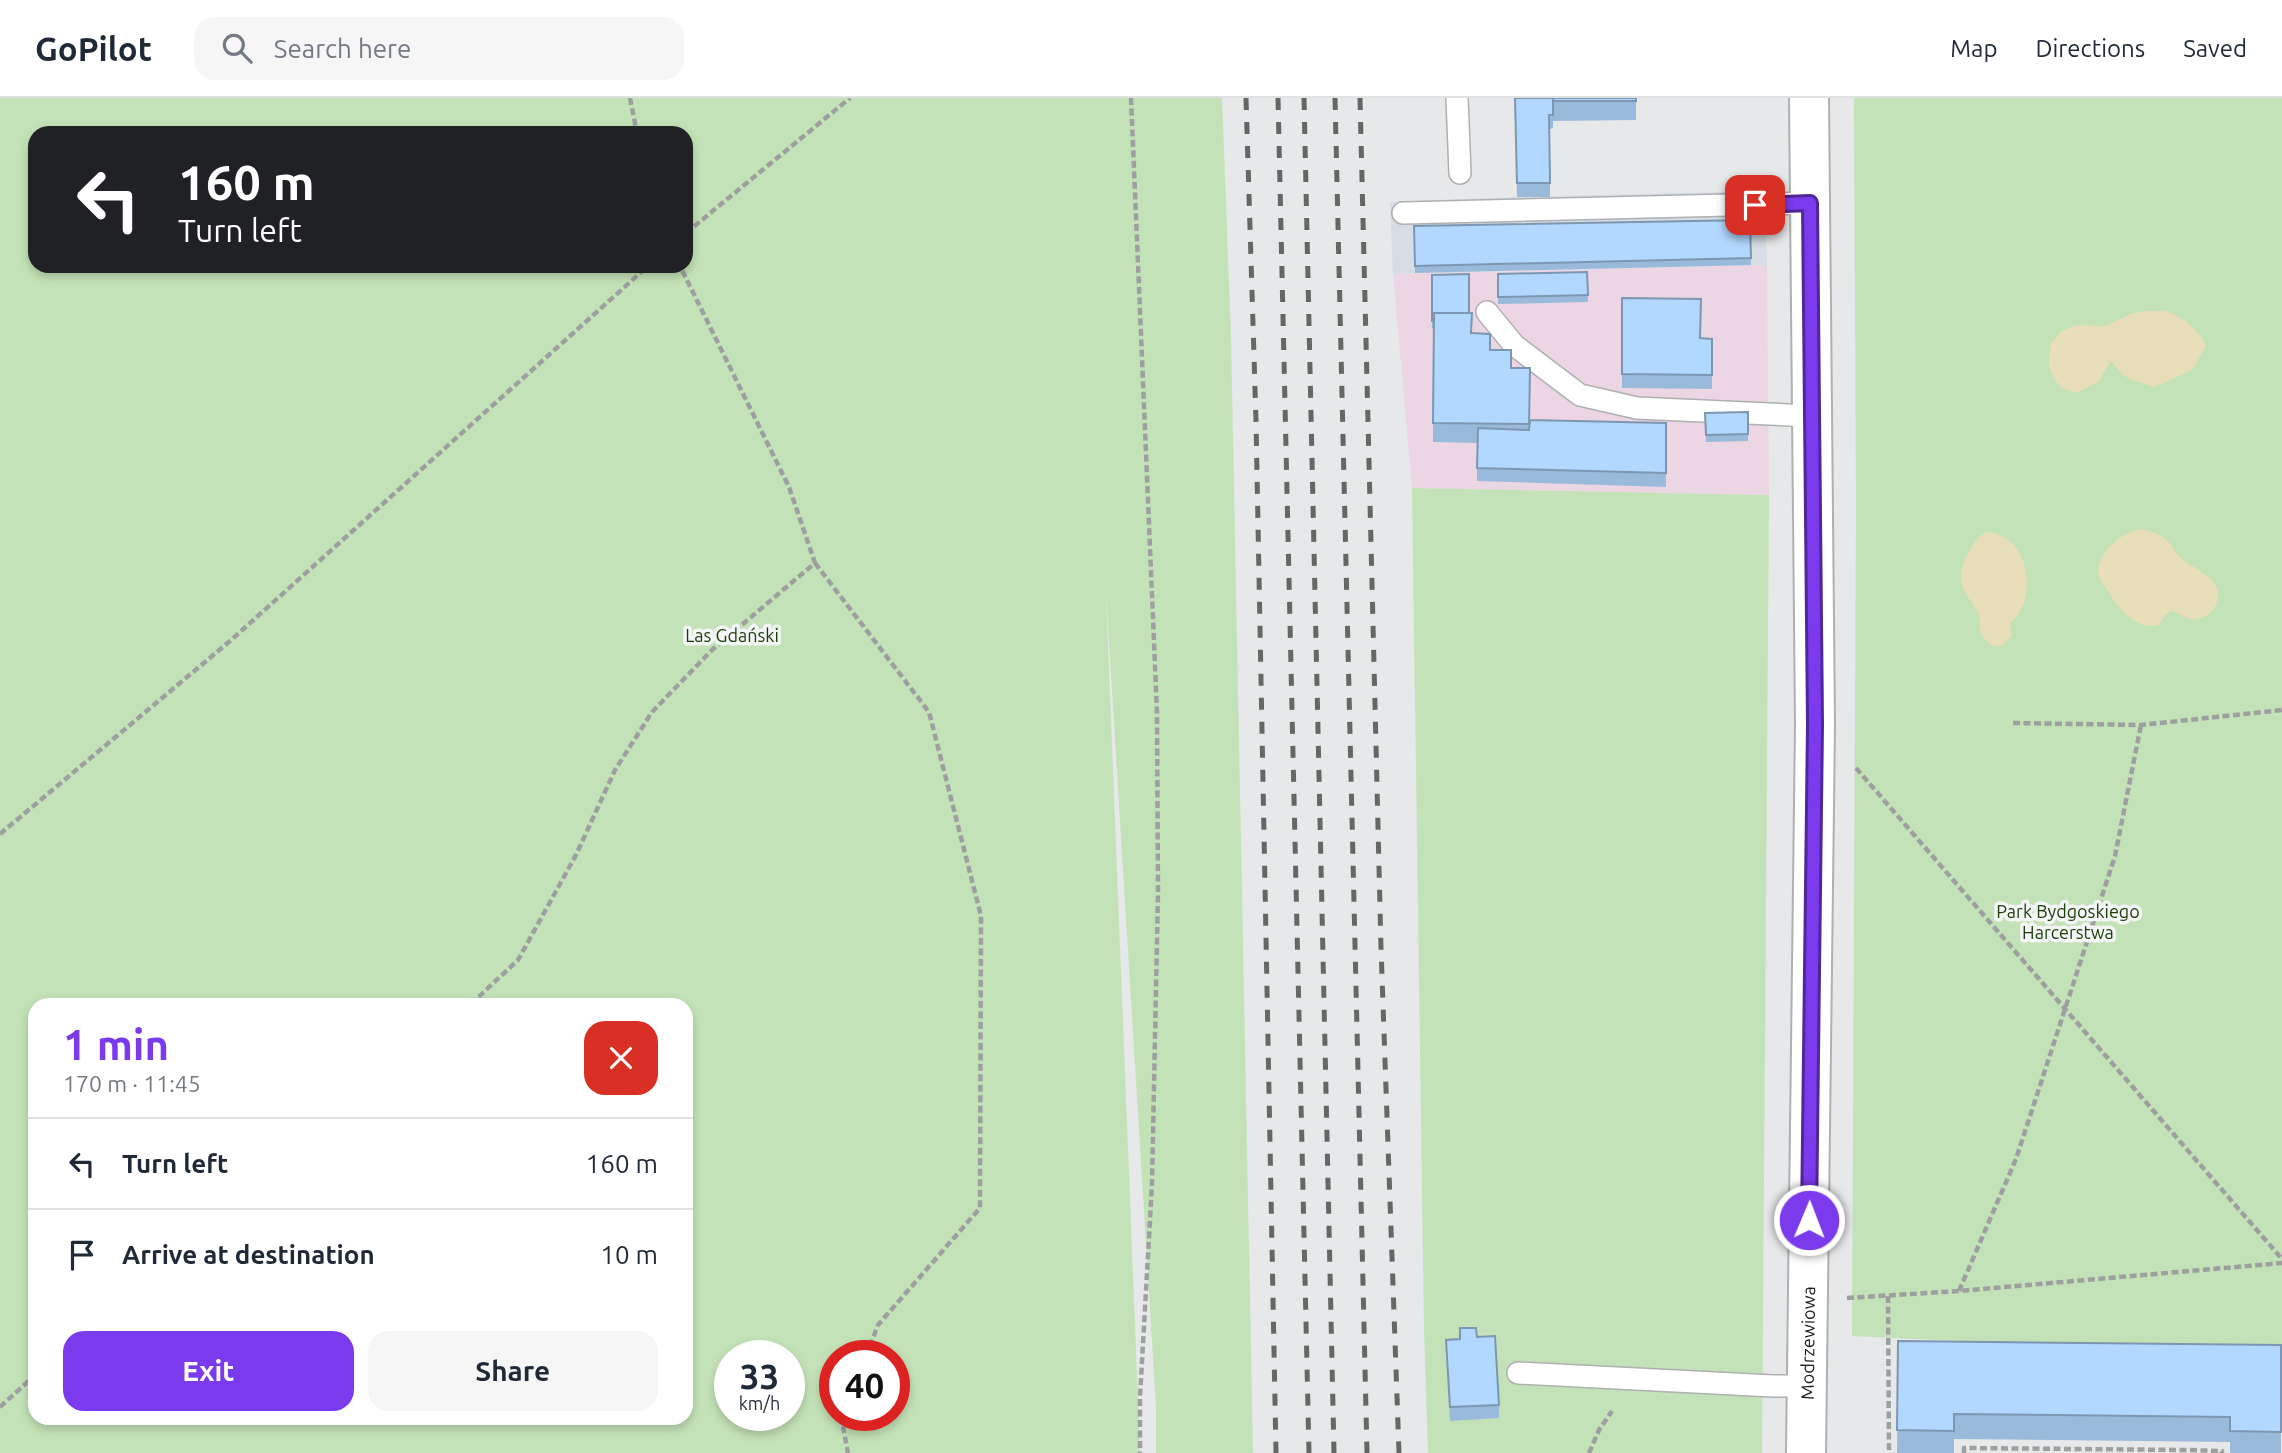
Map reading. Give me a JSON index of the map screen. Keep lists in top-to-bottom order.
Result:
{
  "streets": {
    "street": ["Modrzewiowa"]
  },
  "parks": ["Las Gdański", "Park Bydgoskiego Harcerstwa"],
  "page": {
    "header": "GoPilot",
    "search": "Search here",
    "nav": ["Map", "Directions", "Saved"],
    "turn": ["160 m", "Turn left"],
    "heading": ["1 min", "170 m · 11:45"],
    "list": [
      {
        "name": "Turn left",
        "value": "160 m"
      },
      {
        "name": "Arrive at destination",
        "value": "10 m"
      }
    ],
    "buttons": ["Exit", "Share"],
    "speed": "33 km/h",
    "limit": "40"
  }
}
